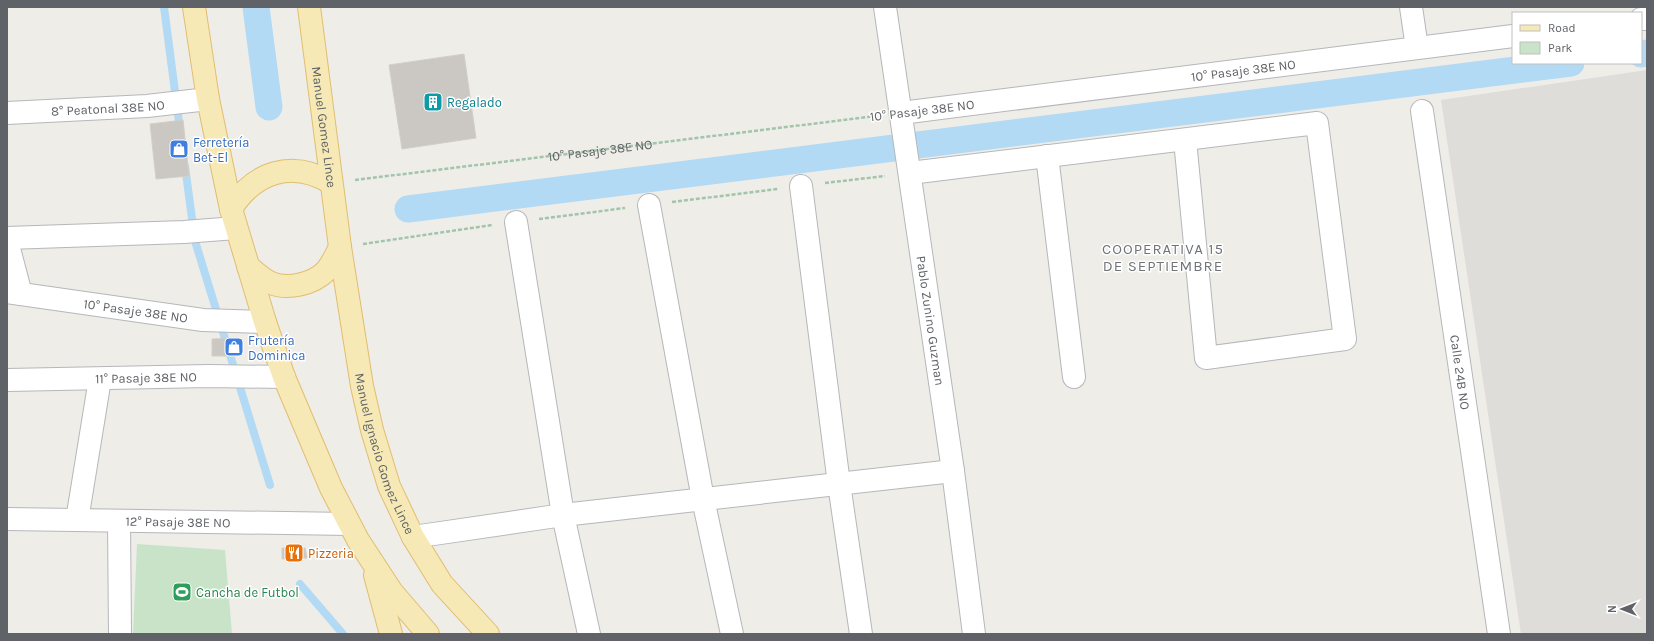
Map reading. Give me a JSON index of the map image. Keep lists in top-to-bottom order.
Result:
{
  "streets": {
    "main road": ["Manuel Gomez Lince", "Manuel Ignacio Gomez Lince"],
    "street": [
      "10° Pasaje 38E NO",
      "8° Peatonal 38E NO",
      "Pablo Zunino Guzman",
      "Calle 24B NO",
      "11° Pasaje 38E NO",
      "12° Pasaje 38E NO"
    ]
  },
  "crossings": [
    ["10° Pasaje 38E NO", "Manuel Gomez Lince"],
    ["10° Pasaje 38E NO", "Pablo Zunino Guzman"],
    ["10° Pasaje 38E NO", "Manuel Ignacio Gomez Lince"],
    ["Manuel Gomez Lince", "Manuel Ignacio Gomez Lince"]
  ],
  "districts": ["COOPERATIVA 15 DE SEPTIEMBRE"],
  "places": {
    "building": ["Regalado"],
    "shop": ["Ferretería Bet-El", "Frutería Dominica"],
    "restaurant": ["Pizzeria"],
    "sports": ["Cancha de Futbol"]
  },
  "legend": ["Road", "Park"],
  "north": "left"
}
